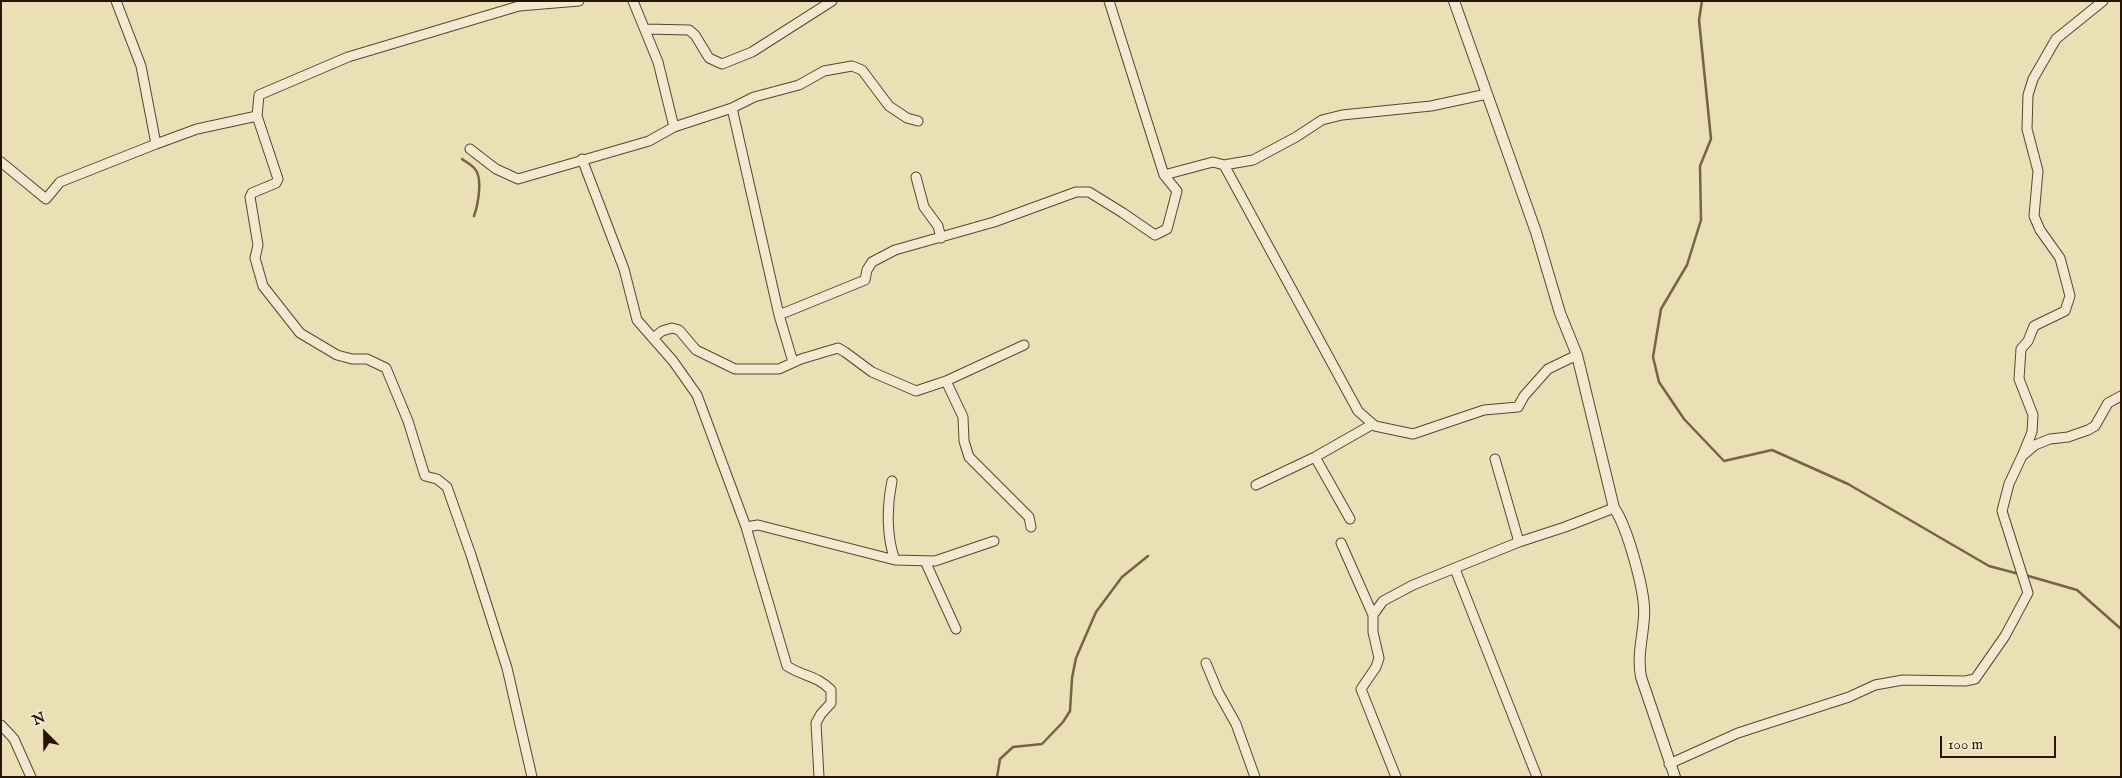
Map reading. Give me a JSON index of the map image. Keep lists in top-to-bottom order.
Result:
{
  "scale_bar": "100 m",
  "north": "top left"
}
